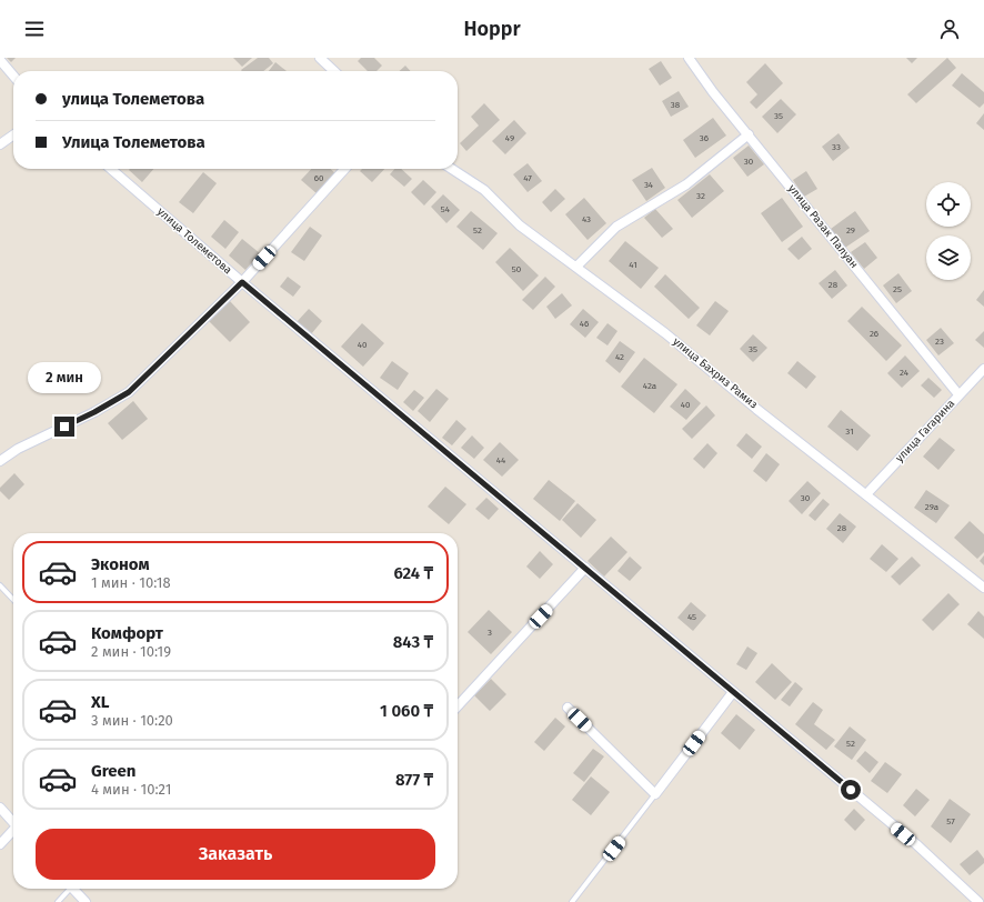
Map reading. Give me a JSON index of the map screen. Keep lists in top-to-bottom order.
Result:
{
  "streets": {
    "street": [
      "улица Разак Палуан",
      "улица Толеметова",
      "улица Бахриз Рамиз",
      "улица Гагарина"
    ]
  },
  "crossings": [
    ["улица Разак Палуан", "улица Гагарина"],
    ["улица Бахриз Рамиз", "улица Гагарина"]
  ],
  "house_numbers": [
    "38",
    "35",
    "49",
    "36",
    "33",
    "30",
    "60",
    "47",
    "34",
    "32",
    "54",
    "43",
    "52",
    "29",
    "41",
    "50",
    "28",
    "25",
    "46",
    "26",
    "23",
    "40",
    "35",
    "42",
    "24",
    "42а",
    "40",
    "31",
    "44",
    "30",
    "29а",
    "28",
    "45",
    "3",
    "52",
    "57"
  ],
  "page": {
    "header": "Hoppr",
    "banner": ["улица Толеметова", "Улица Толеметова"],
    "bubble": "2 мин",
    "list": [
      {
        "name": "Эконом",
        "note": "1 мин · 10:18",
        "value": "624 ₸"
      },
      {
        "name": "Комфорт",
        "note": "2 мин · 10:19",
        "value": "843 ₸"
      },
      {
        "name": "XL",
        "note": "3 мин · 10:20",
        "value": "1 060 ₸"
      },
      {
        "name": "Green",
        "note": "4 мин · 10:21",
        "value": "877 ₸"
      }
    ],
    "buttons": "Заказать"
  }
}
